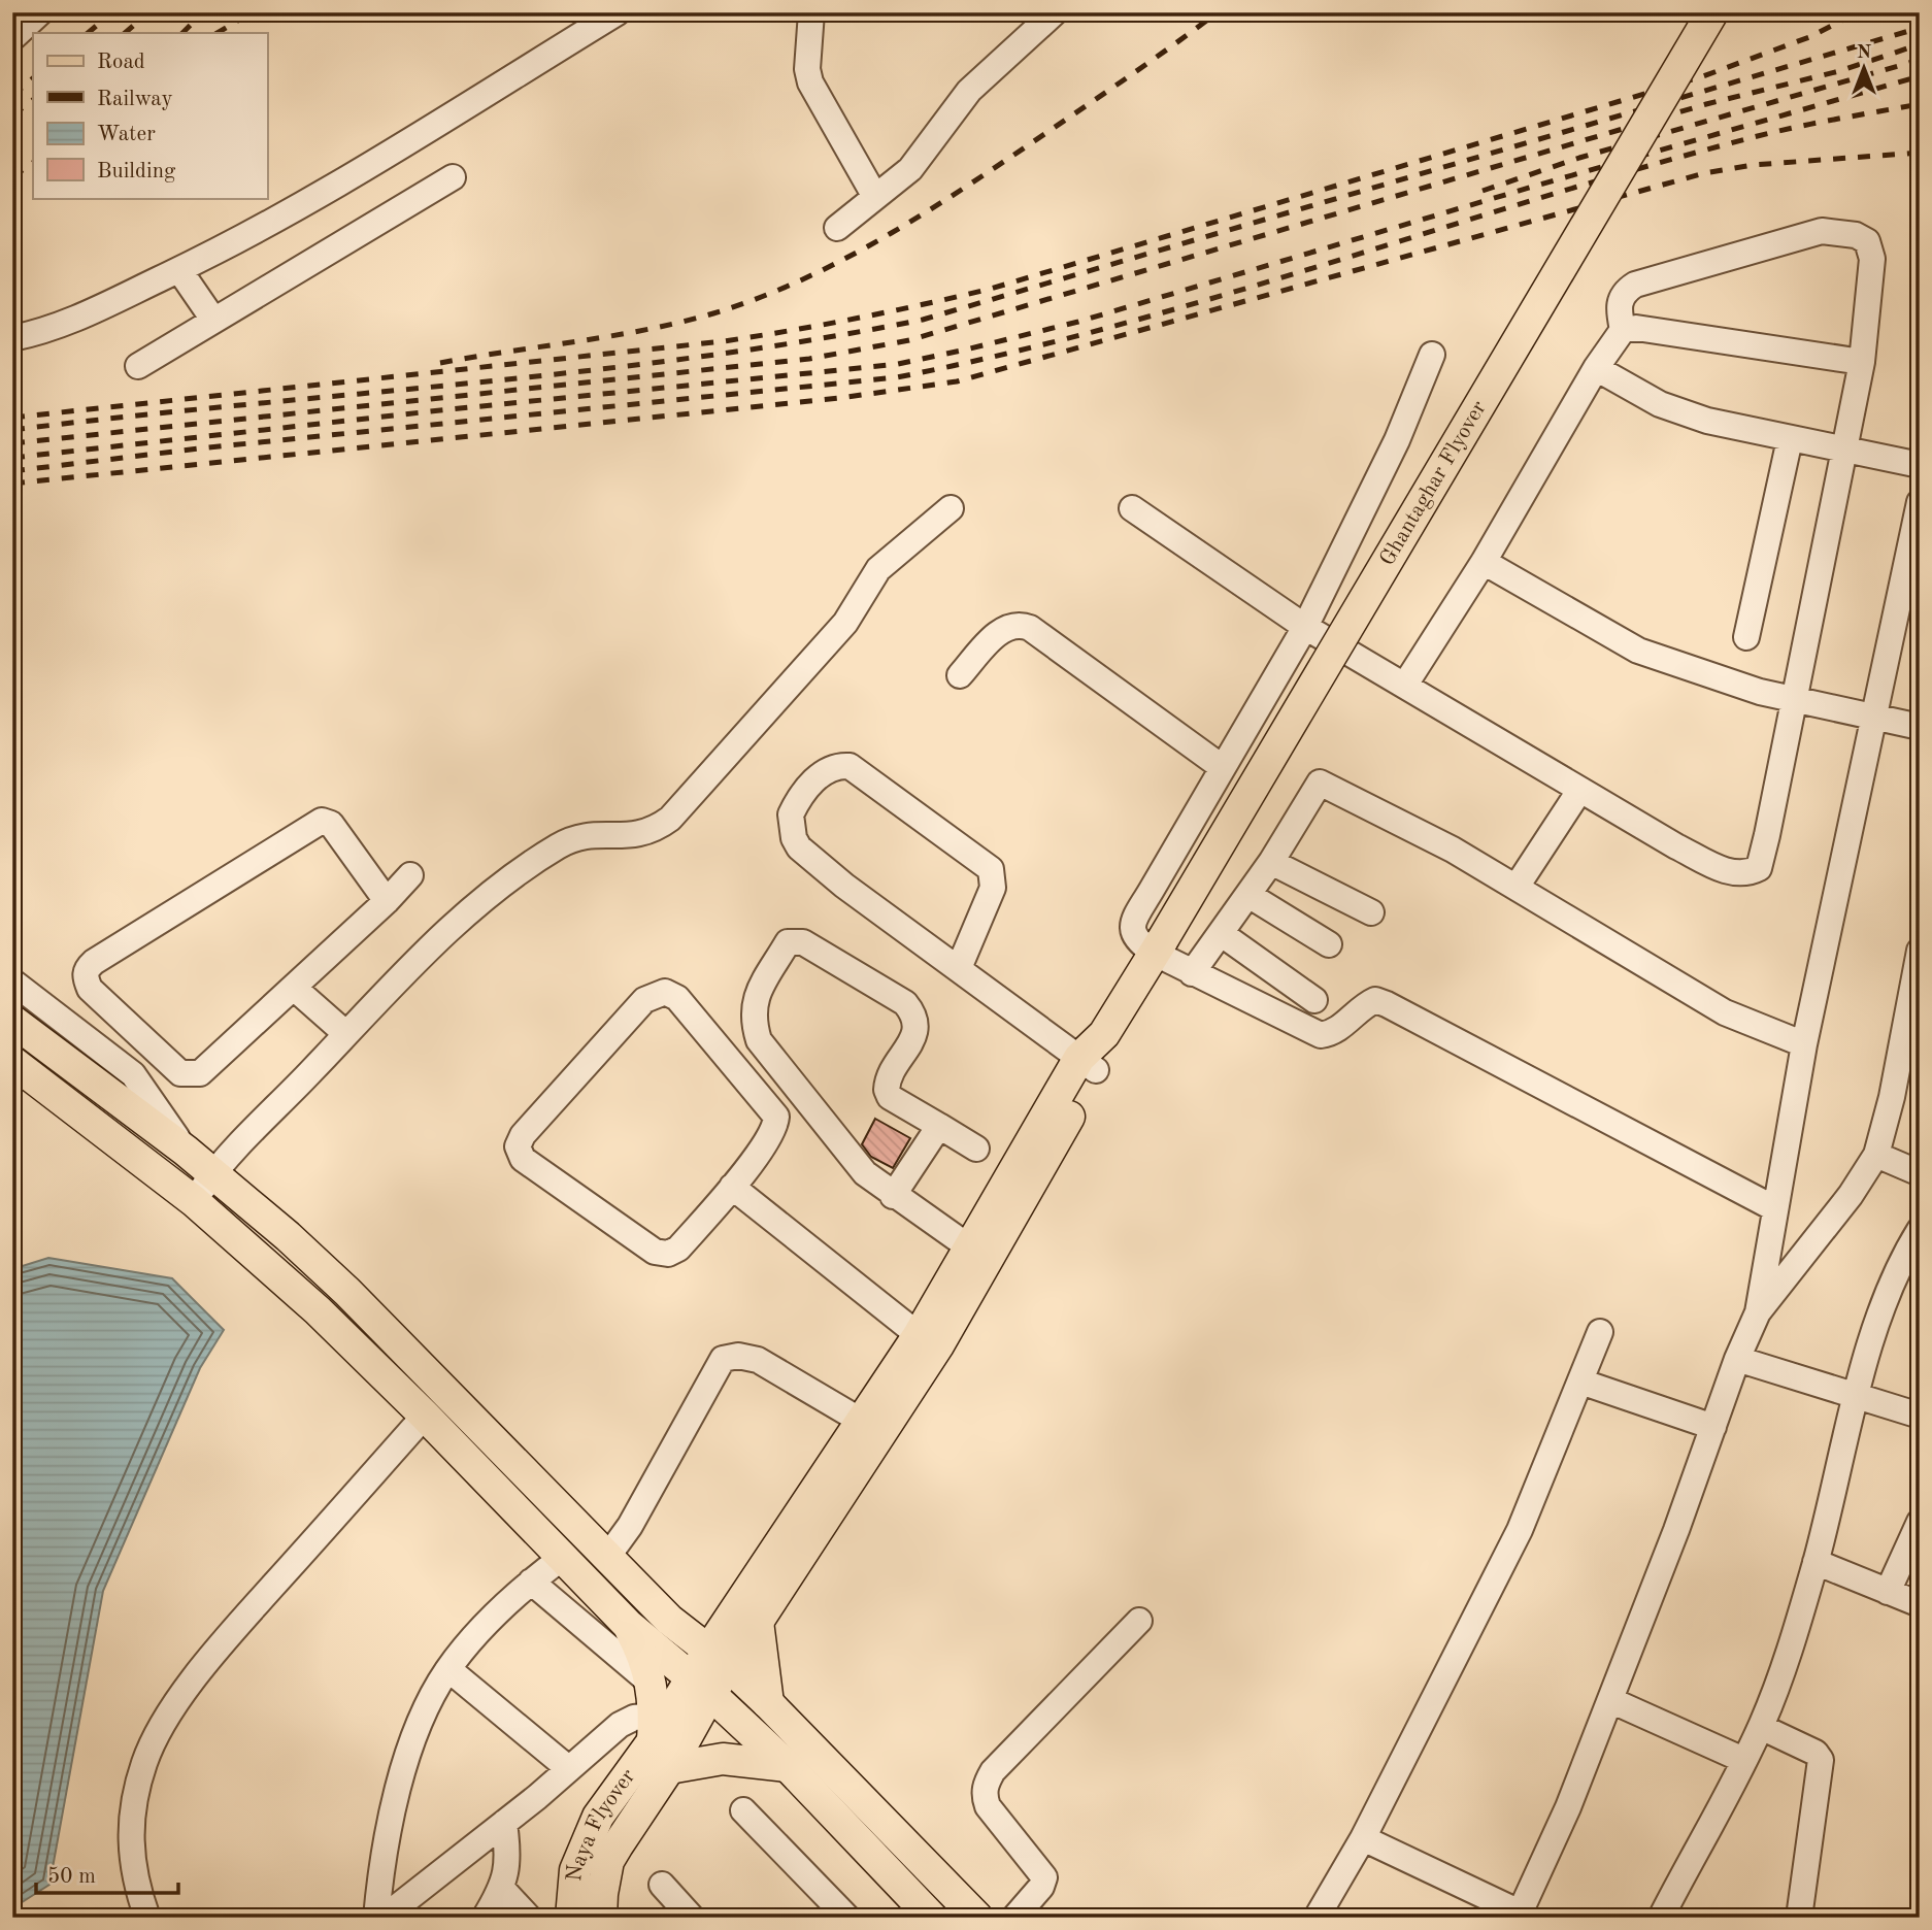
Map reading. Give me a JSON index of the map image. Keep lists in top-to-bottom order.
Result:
{
  "streets": {
    "main road": ["Ghantaghar Flyover", "Naya Flyover"]
  },
  "legend": [
    "Road",
    "Railway",
    "Water",
    "Building"
  ],
  "scale_bar": "50 m",
  "north": "top"
}
